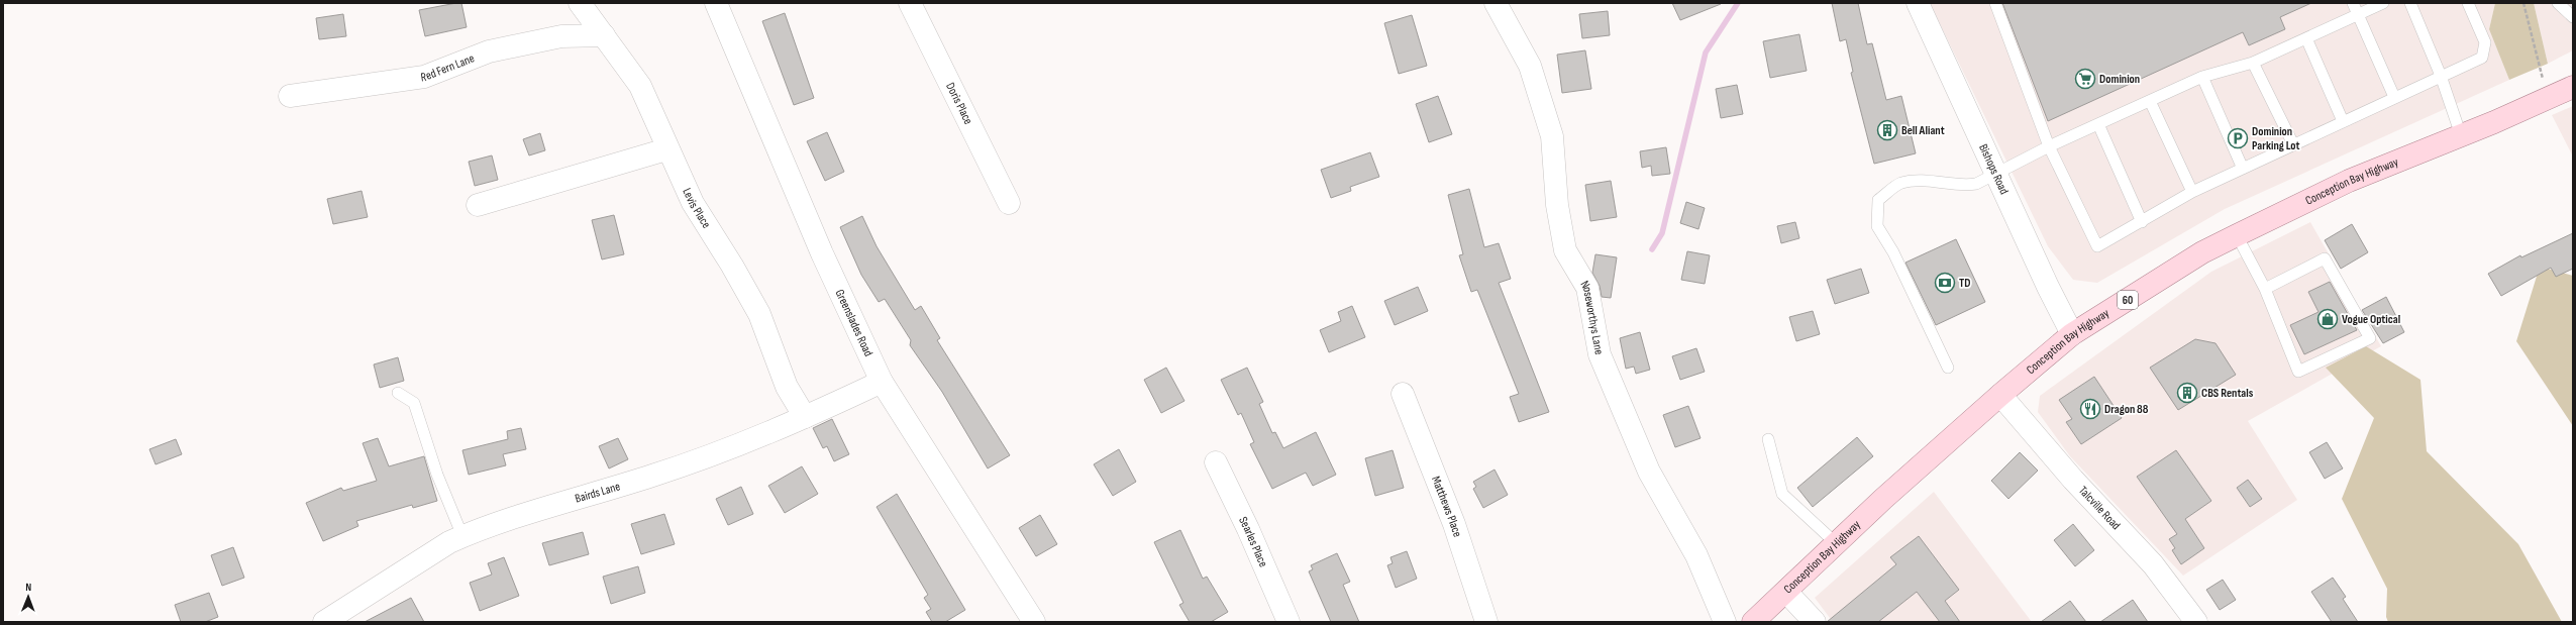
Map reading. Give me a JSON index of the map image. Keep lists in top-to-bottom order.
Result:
{
  "streets": {
    "main road": ["Conception Bay Highway", "60"],
    "street": [
      "Red Fern Lane",
      "Doris Place",
      "Bishops Road",
      "Levis Place",
      "Noseworthys Lane",
      "Greenslades Road",
      "Bairds Lane",
      "Matthews Place",
      "Talcville Road",
      "Searles Place"
    ]
  },
  "crossings": [
    ["Red Fern Lane", "Levis Place"],
    ["Bishops Road", "Conception Bay Highway"],
    ["Conception Bay Highway", "Talcville Road"],
    ["Levis Place", "Bairds Lane"],
    ["Greenslades Road", "Bairds Lane"]
  ],
  "places": {
    "supermarket": ["Dominion"],
    "building": ["Bell Aliant", "CBS Rentals"],
    "parking": ["Dominion Parking Lot"],
    "bank": ["TD"],
    "shop": ["Vogue Optical"],
    "restaurant": ["Dragon 88"]
  },
  "north": "top"
}
